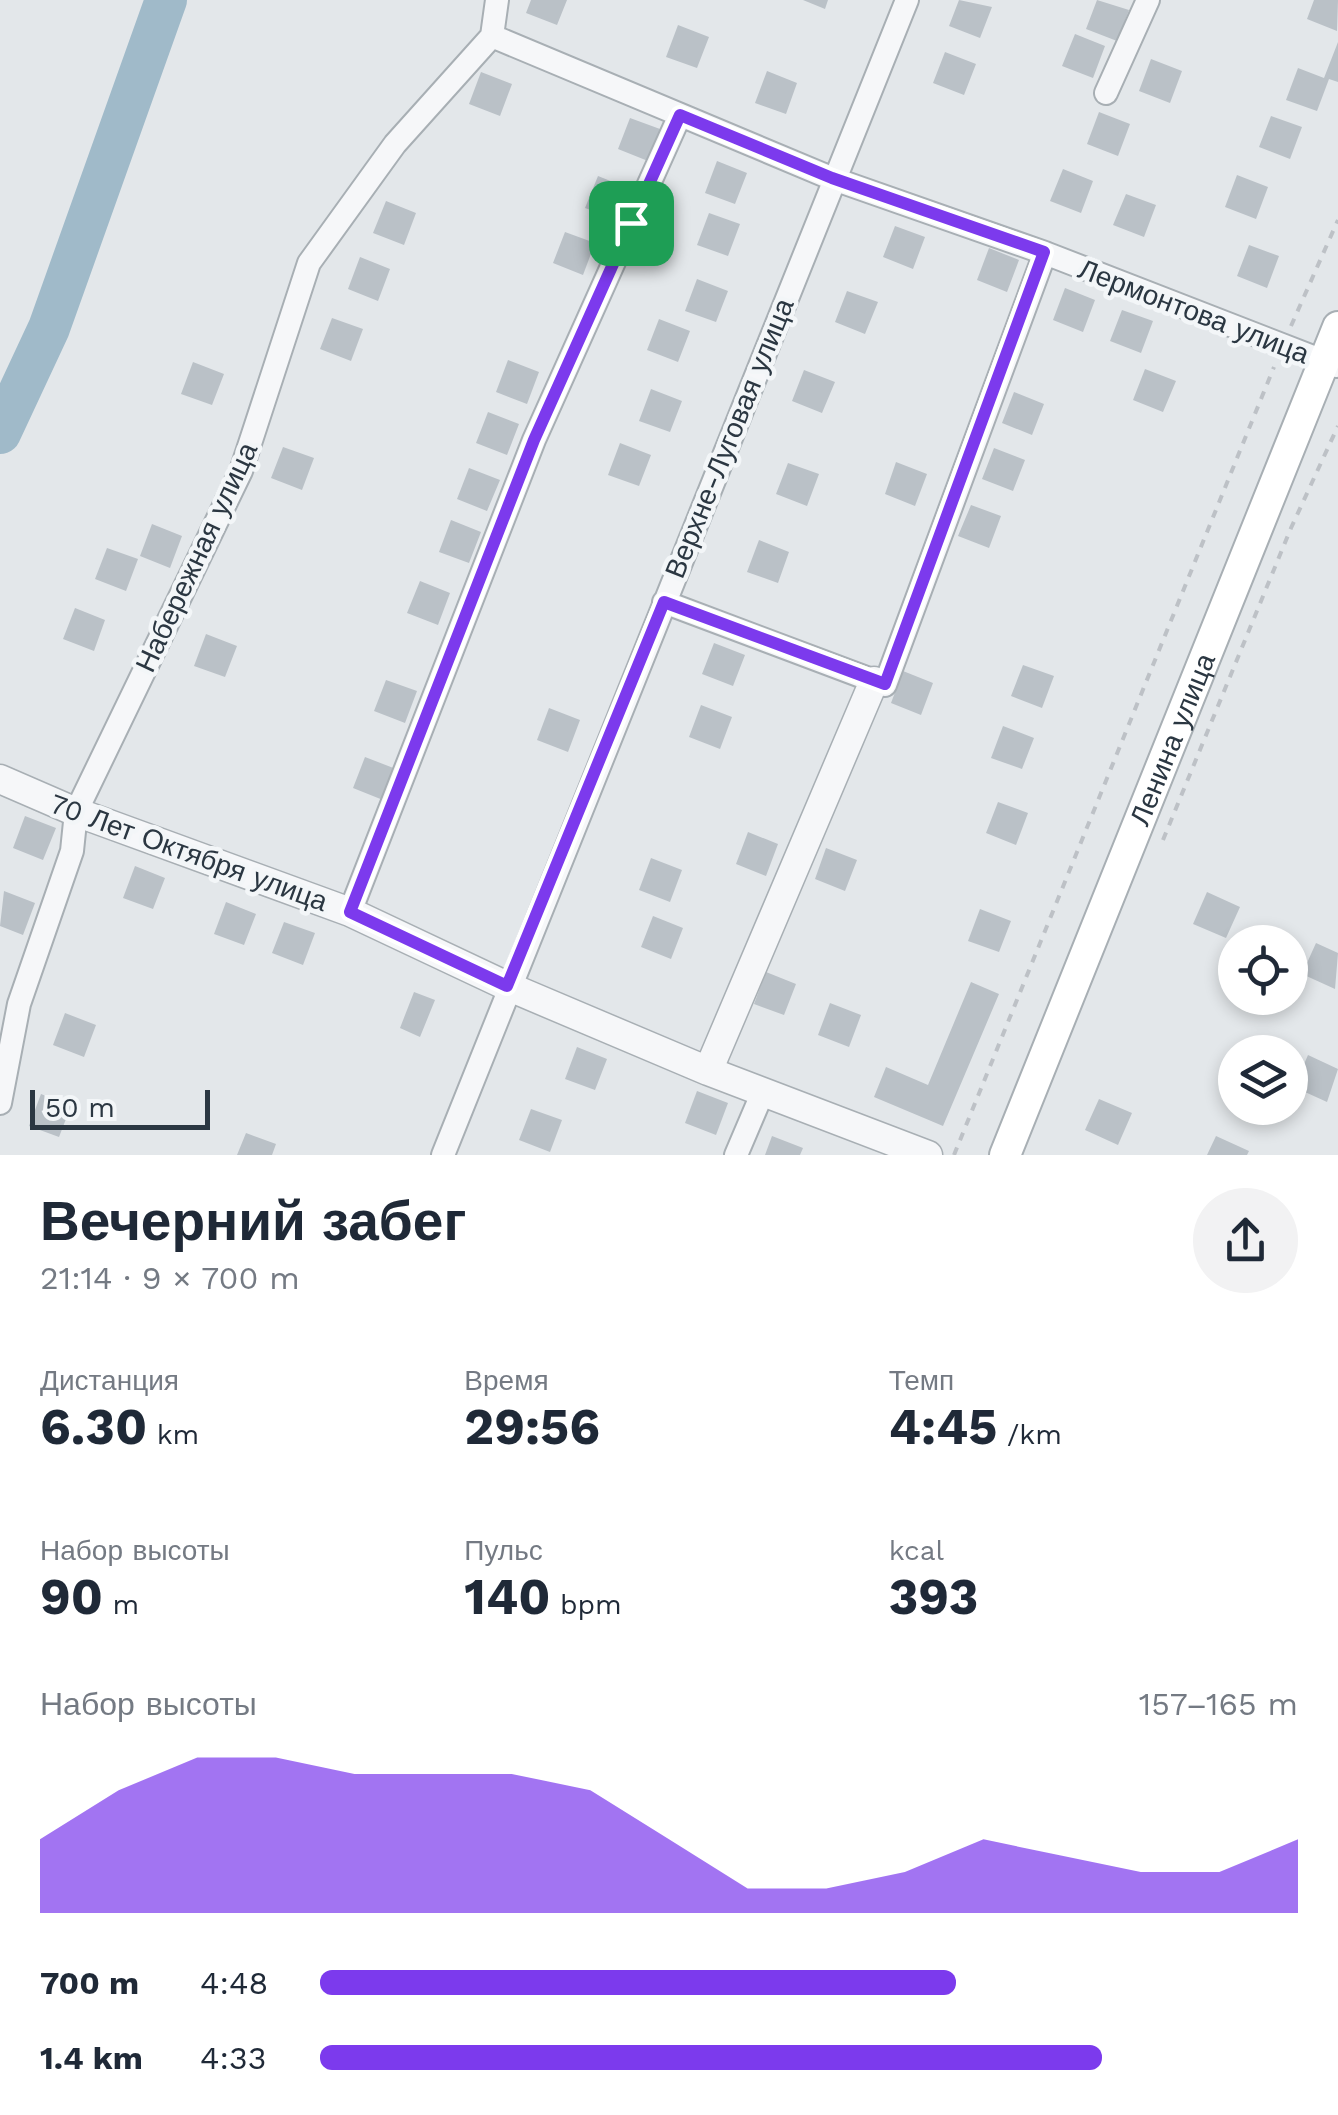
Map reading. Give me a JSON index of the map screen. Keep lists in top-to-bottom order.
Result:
{
  "streets": {
    "main road": ["Ленина улица"],
    "street": [
      "Лермонтова улица",
      "Верхне-Луговая улица",
      "Набережная улица",
      "70 Лет Октября улица"
    ]
  },
  "crossings": [
    ["Лермонтова улица", "Верхне-Луговая улица"],
    ["Лермонтова улица", "Набережная улица"],
    ["Лермонтова улица", "Ленина улица"],
    ["Верхне-Луговая улица", "70 Лет Октября улица"],
    ["Набережная улица", "70 Лет Октября улица"]
  ],
  "scale_bar": "50 m",
  "page": {
    "scale": "50 m",
    "heading": ["Вечерний забег", "21:14 · 9 × 700 m"],
    "stats": [
      ["Дистанция", "6.30 km"],
      ["Время", "29:56"],
      ["Темп", "4:45 /km"],
      ["Набор высоты", "90 m"],
      ["Пульс", "140 bpm"],
      ["kcal", "393"]
    ],
    "chart": ["Набор высоты", "157–165 m"],
    "list": [
      {
        "name": "700 m",
        "note": "4:48"
      },
      {
        "name": "1.4 km",
        "note": "4:33"
      }
    ]
  }
}
